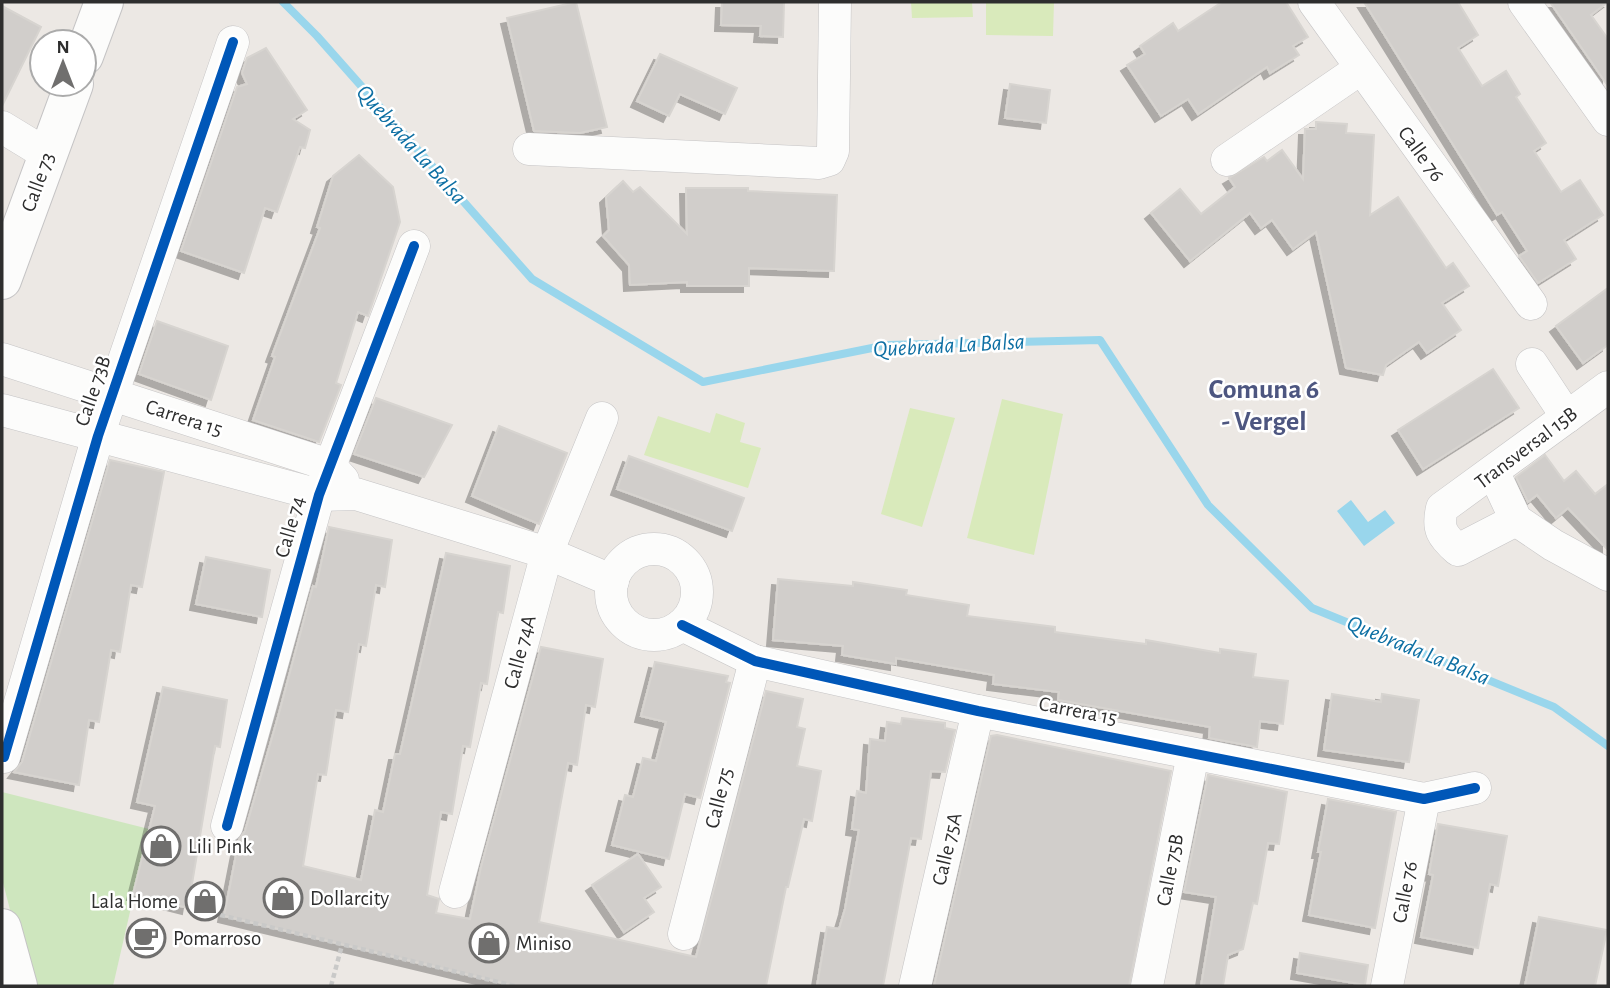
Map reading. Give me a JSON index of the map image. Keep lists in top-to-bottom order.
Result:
{
  "streets": {
    "street": [
      "Calle 76",
      "Calle 73",
      "Calle 73B",
      "Carrera 15",
      "Transversal 15B",
      "Calle 74",
      "Calle 74A",
      "Calle 75",
      "Calle 75A",
      "Calle 75B"
    ]
  },
  "crossings": [
    ["Calle 76", "Carrera 15"],
    ["Calle 73B", "Carrera 15"],
    ["Carrera 15", "Calle 74"],
    ["Carrera 15", "Calle 74A"],
    ["Carrera 15", "Calle 75"],
    ["Carrera 15", "Calle 75A"],
    ["Carrera 15", "Calle 75B"]
  ],
  "districts": ["Comuna 6 - Vergel"],
  "water": ["Quebrada La Balsa"],
  "places": {
    "shop": [
      "Lili Pink",
      "Dollarcity",
      "Lala Home",
      "Miniso"
    ],
    "cafe": ["Pomarroso"]
  },
  "north": "top"
}
